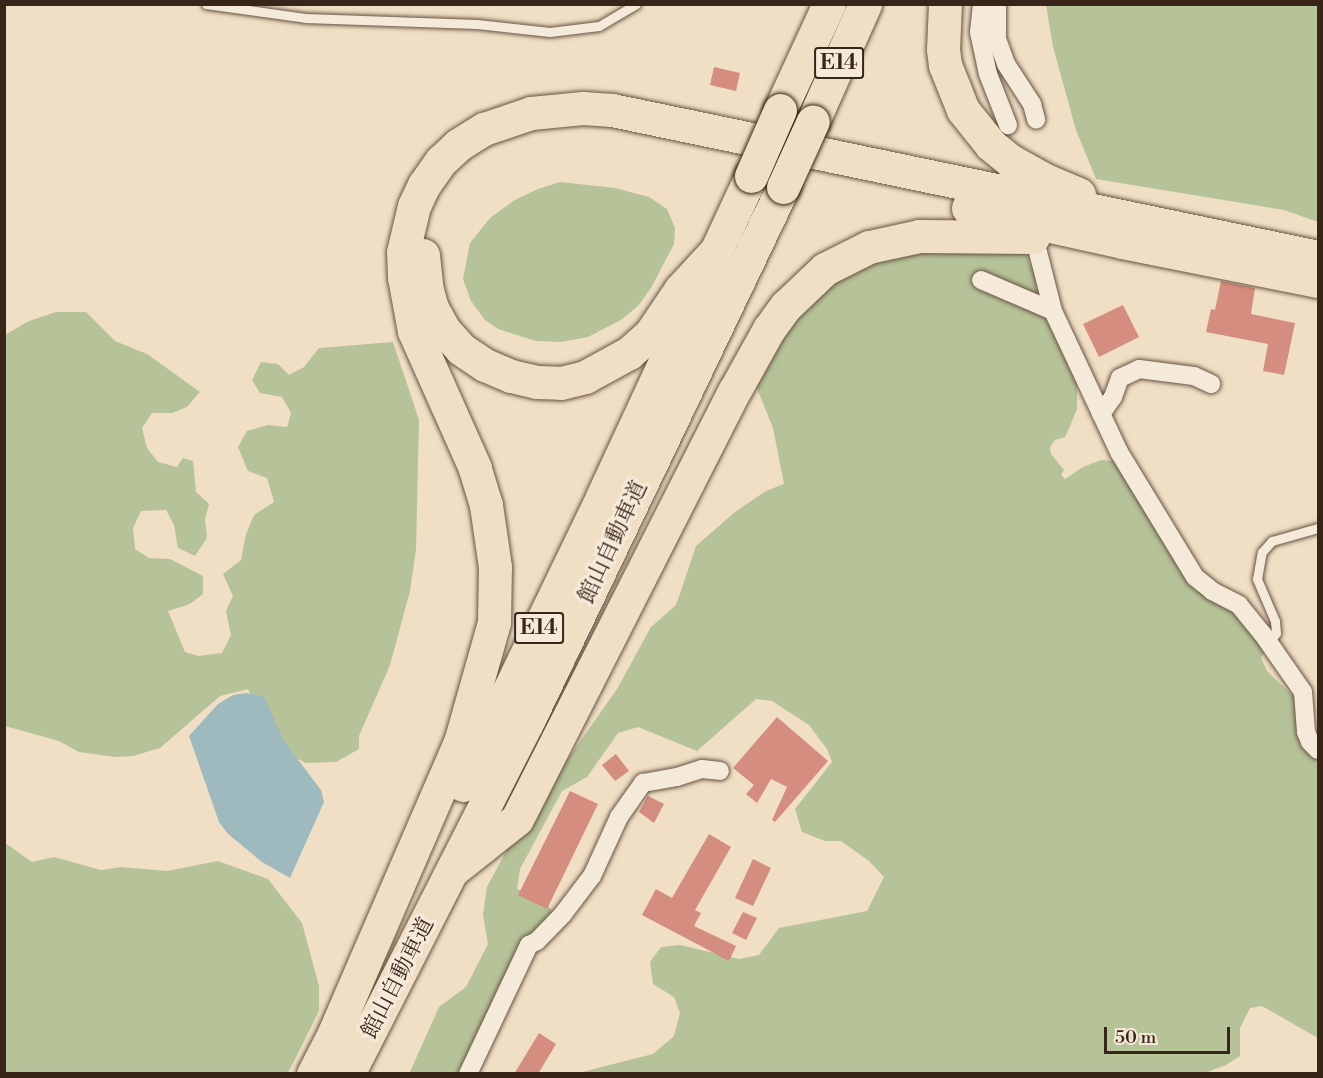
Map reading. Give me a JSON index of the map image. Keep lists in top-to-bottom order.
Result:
{
  "streets": {
    "highway": ["E14", "館山自動車道"]
  },
  "scale_bar": "50 m"
}
